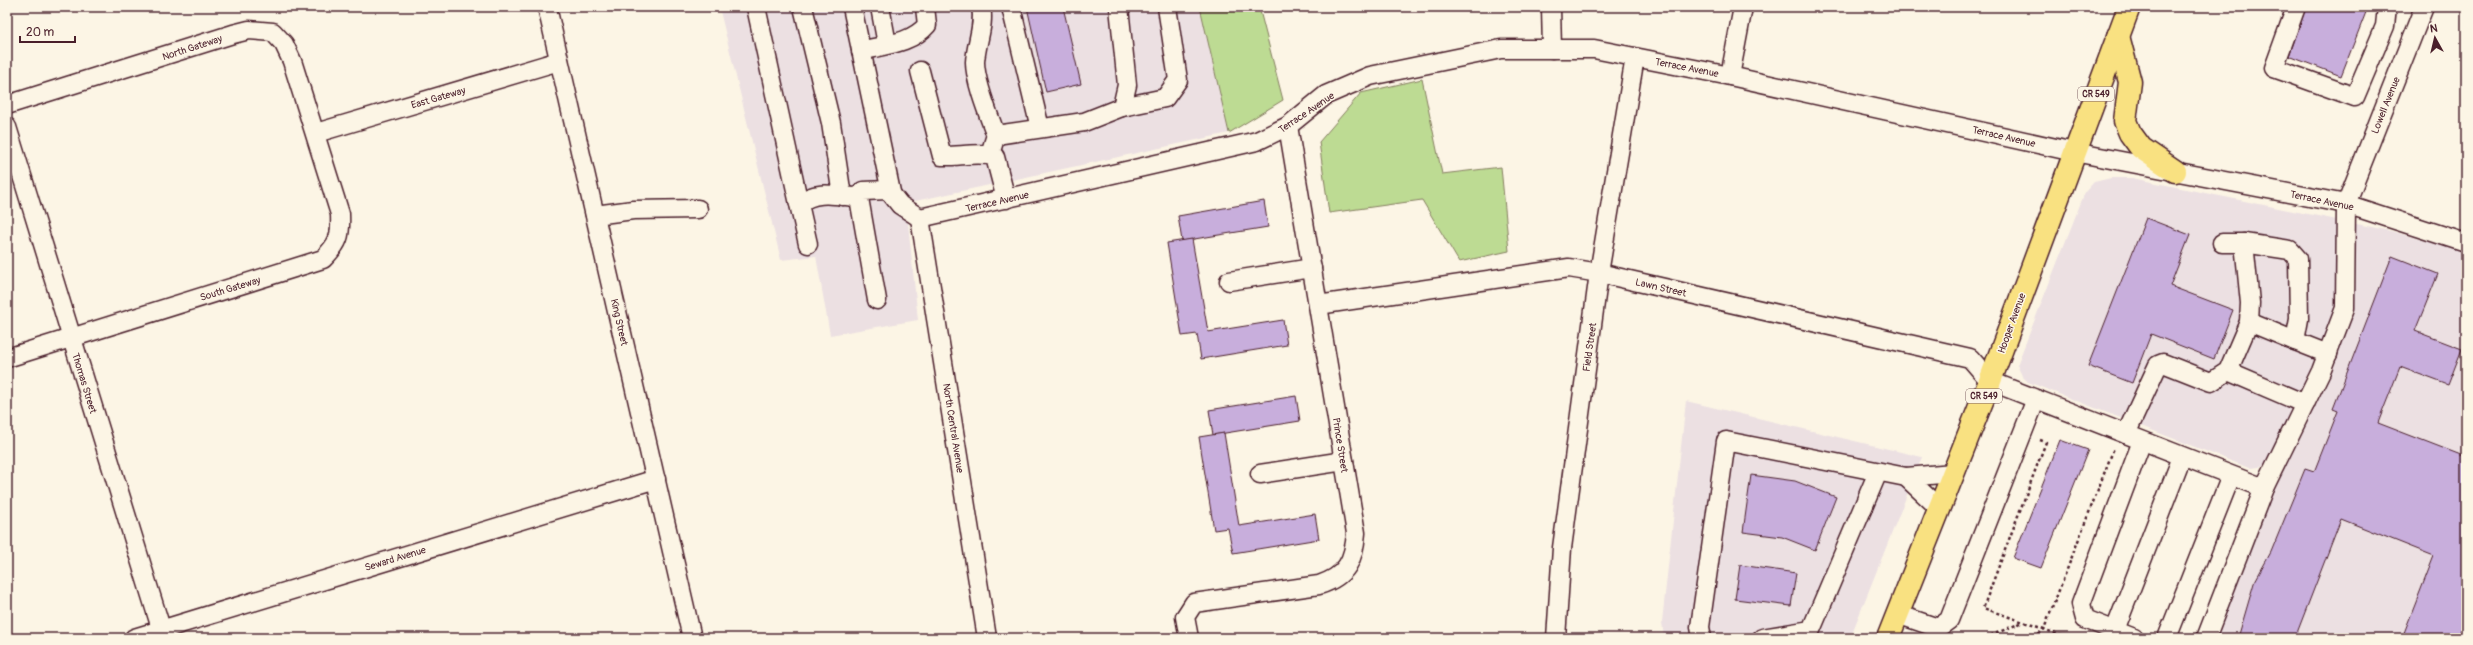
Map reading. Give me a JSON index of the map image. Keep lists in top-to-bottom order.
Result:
{
  "streets": {
    "main road": ["CR 549", "Hooper Avenue"],
    "street": [
      "North Gateway",
      "Terrace Avenue",
      "East Gateway",
      "Lowell Avenue",
      "Lawn Street",
      "South Gateway",
      "King Street",
      "Field Street",
      "Thomas Street",
      "North Central Avenue",
      "Prince Street",
      "Seward Avenue"
    ]
  },
  "crossings": [
    ["North Gateway", "East Gateway"],
    ["North Gateway", "South Gateway"],
    ["Terrace Avenue", "Lowell Avenue"],
    ["Terrace Avenue", "Hooper Avenue"],
    ["Terrace Avenue", "Field Street"],
    ["Terrace Avenue", "North Central Avenue"],
    ["Terrace Avenue", "Prince Street"],
    ["East Gateway", "South Gateway"],
    ["East Gateway", "King Street"],
    ["Lawn Street", "Hooper Avenue"],
    ["Lawn Street", "Field Street"],
    ["Lawn Street", "Prince Street"],
    ["South Gateway", "Thomas Street"],
    ["King Street", "Seward Avenue"],
    ["Thomas Street", "Seward Avenue"]
  ],
  "scale_bar": "20 m",
  "north": "top"
}
